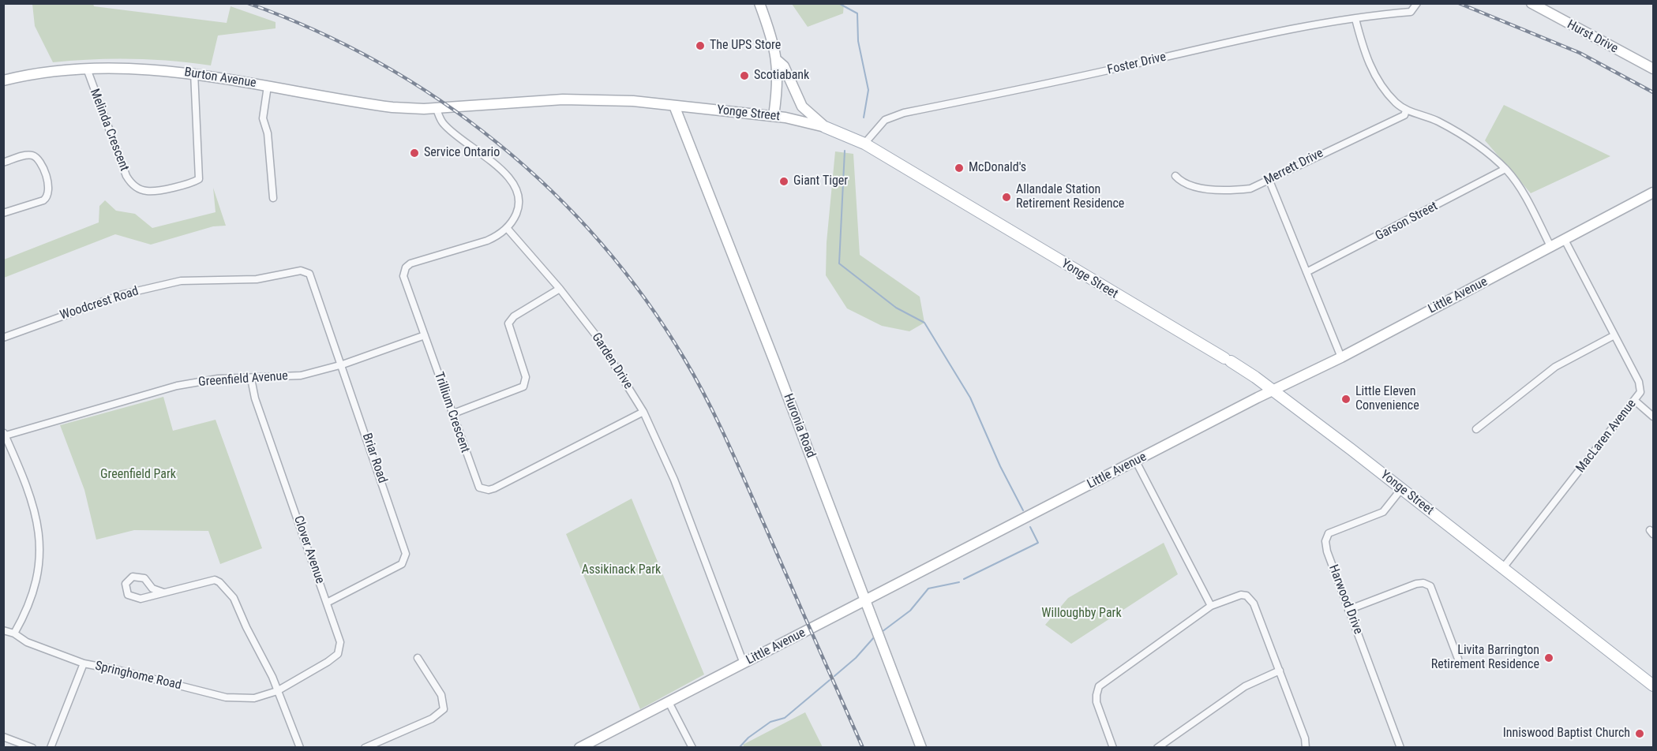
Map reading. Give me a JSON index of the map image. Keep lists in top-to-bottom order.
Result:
{
  "streets": {
    "main road": [
      "Hurst Drive",
      "Burton Avenue",
      "Yonge Street",
      "Little Avenue",
      "Huronia Road"
    ],
    "street": [
      "Foster Drive",
      "Melinda Crescent",
      "Merrett Drive",
      "Garson Street",
      "Woodcrest Road",
      "Garden Drive",
      "Greenfield Avenue",
      "Trillium Crescent",
      "MacLaren Avenue",
      "Briar Road",
      "Clover Avenue",
      "Harwood Drive",
      "Springhome Road"
    ]
  },
  "crossings": [
    ["Foster Drive", "Yonge Street"],
    ["Burton Avenue", "Yonge Street"],
    ["Burton Avenue", "Melinda Crescent"],
    ["Yonge Street", "Little Avenue"],
    ["Yonge Street", "Huronia Road"],
    ["Yonge Street", "MacLaren Avenue"],
    ["Yonge Street", "Harwood Drive"],
    ["Little Avenue", "Garden Drive"],
    ["Little Avenue", "Huronia Road"],
    ["Little Avenue", "MacLaren Avenue"],
    ["Woodcrest Road", "Briar Road"],
    ["Garden Drive", "Trillium Crescent"],
    ["Greenfield Avenue", "Trillium Crescent"],
    ["Greenfield Avenue", "Briar Road"],
    ["Greenfield Avenue", "Clover Avenue"],
    ["Briar Road", "Clover Avenue"],
    ["Clover Avenue", "Springhome Road"]
  ],
  "parks": ["Greenfield Park", "Assikinack Park", "Willoughby Park"],
  "places": [
    "The UPS Store",
    "Scotiabank",
    "Service Ontario",
    "McDonald's",
    "Giant Tiger",
    "Allandale Station Retirement Residence",
    "Little Eleven Convenience",
    "Livita Barrington Retirement Residence",
    "Inniswood Baptist Church"
  ]
}
